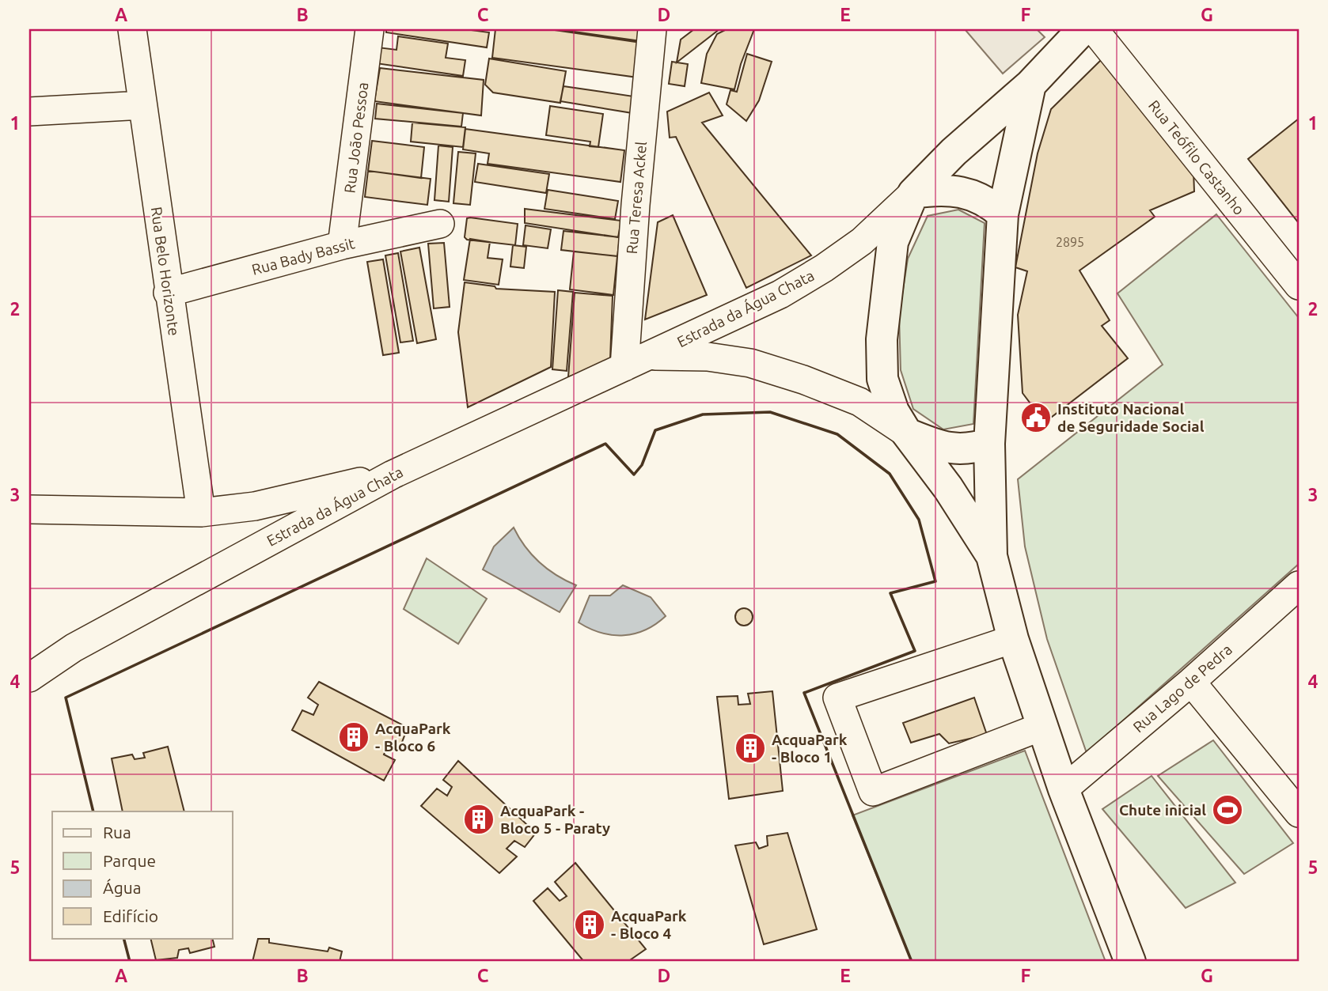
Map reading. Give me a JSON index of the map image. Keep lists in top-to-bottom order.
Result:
{
  "streets": {
    "street": [
      "Rua João Pessoa",
      "Rua Teófilo Castanho",
      "Rua Teresa Ackel",
      "Rua Bady Bassit",
      "Rua Belo Horizonte",
      "Estrada da Água Chata",
      "Rua Lago de Pedra"
    ]
  },
  "crossings": [
    ["Rua João Pessoa", "Rua Bady Bassit"],
    ["Rua Teresa Ackel", "Estrada da Água Chata"],
    ["Rua Bady Bassit", "Rua Belo Horizonte"]
  ],
  "places": {
    "public building": ["Instituto Nacional de Seguridade Social"],
    "building": [
      "AcquaPark - Bloco 6",
      "AcquaPark - Bloco 1",
      "AcquaPark - Bloco 5 - Paraty",
      "AcquaPark - Bloco 4"
    ],
    "sports": ["Chute inicial"]
  },
  "house_numbers": ["2895"],
  "legend": [
    "Rua",
    "Parque",
    "Água",
    "Edifício"
  ],
  "grid": {
    "columns": [
      "A",
      "B",
      "C",
      "D",
      "E",
      "F",
      "G"
    ],
    "rows": [
      "1",
      "2",
      "3",
      "4",
      "5"
    ]
  }
}
